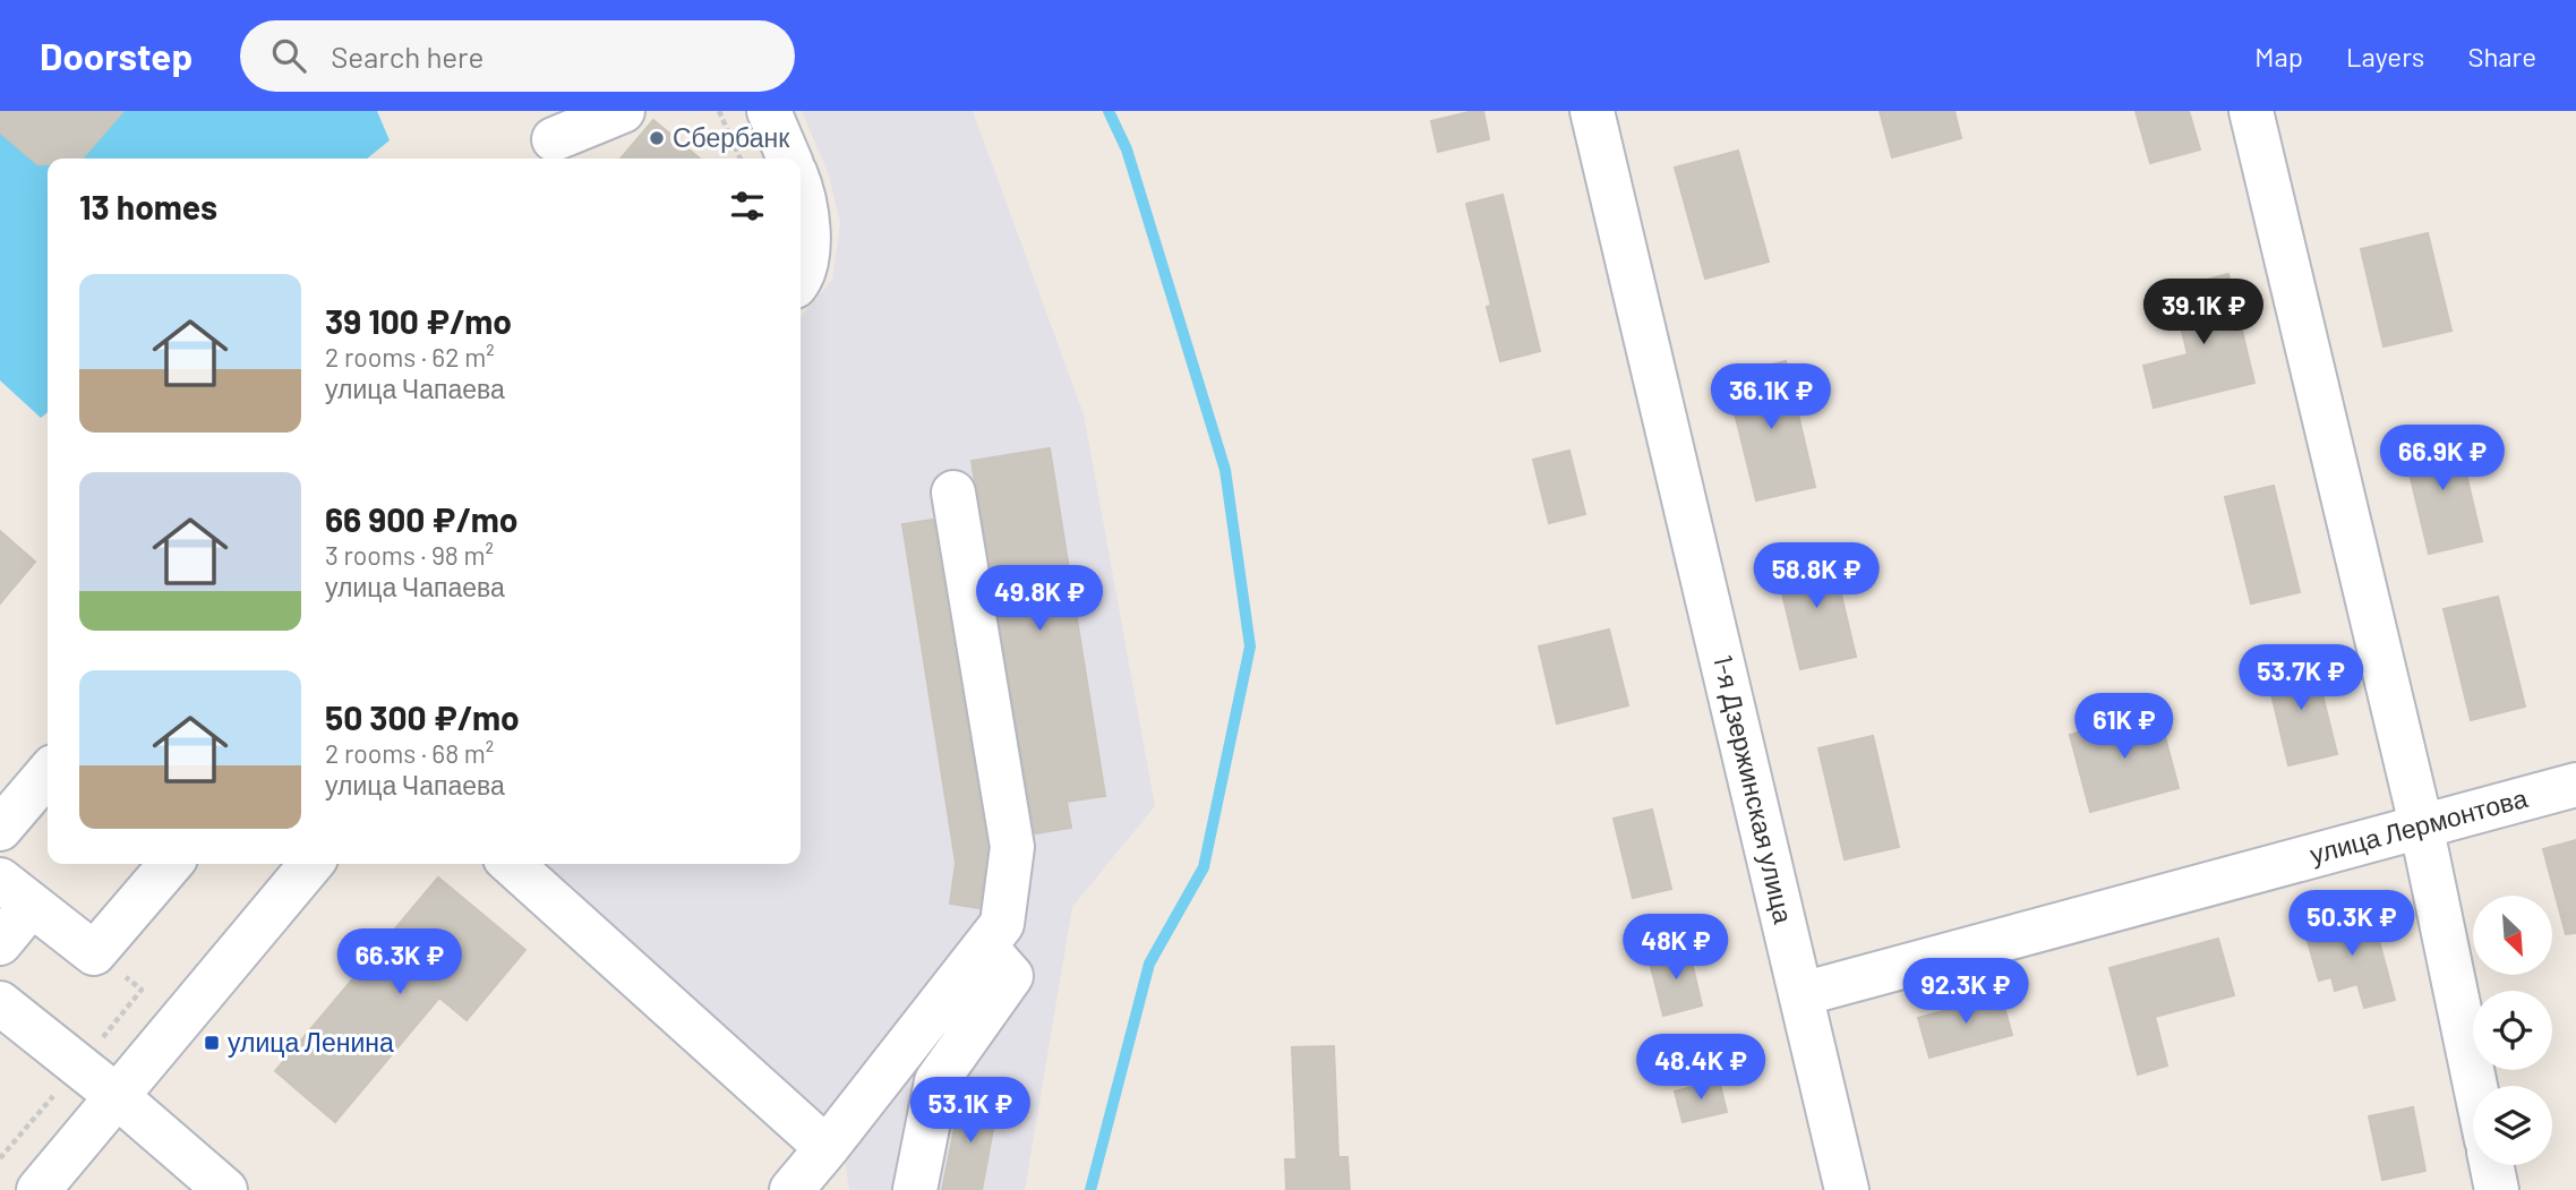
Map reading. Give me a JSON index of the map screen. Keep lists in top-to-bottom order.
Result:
{
  "streets": {
    "street": ["1-я Дзержинская улица", "улица Лермонтова"]
  },
  "crossings": [
    ["1-я Дзержинская улица", "улица Лермонтова"]
  ],
  "places": {
    "other": ["Сбербанк"],
    "transit": ["улица Ленина"]
  },
  "north": "bottom right",
  "page": {
    "header": "Doorstep",
    "search": "Search here",
    "nav": ["Map", "Layers", "Share"],
    "heading": "13 homes",
    "list": [
      {
        "name": "39 100 ₽/mo",
        "note": "2 rooms · 62 m² · улица Чапаева"
      },
      {
        "name": "66 900 ₽/mo",
        "note": "3 rooms · 98 m² · улица Чапаева"
      },
      {
        "name": "50 300 ₽/mo",
        "note": "2 rooms · 68 m² · улица Чапаева"
      }
    ],
    "price": [
      "39.1K ₽",
      "36.1K ₽",
      "66.9K ₽",
      "58.8K ₽",
      "49.8K ₽",
      "53.7K ₽",
      "61K ₽",
      "50.3K ₽",
      "48K ₽",
      "66.3K ₽",
      "92.3K ₽",
      "48.4K ₽",
      "53.1K ₽"
    ]
  }
}
